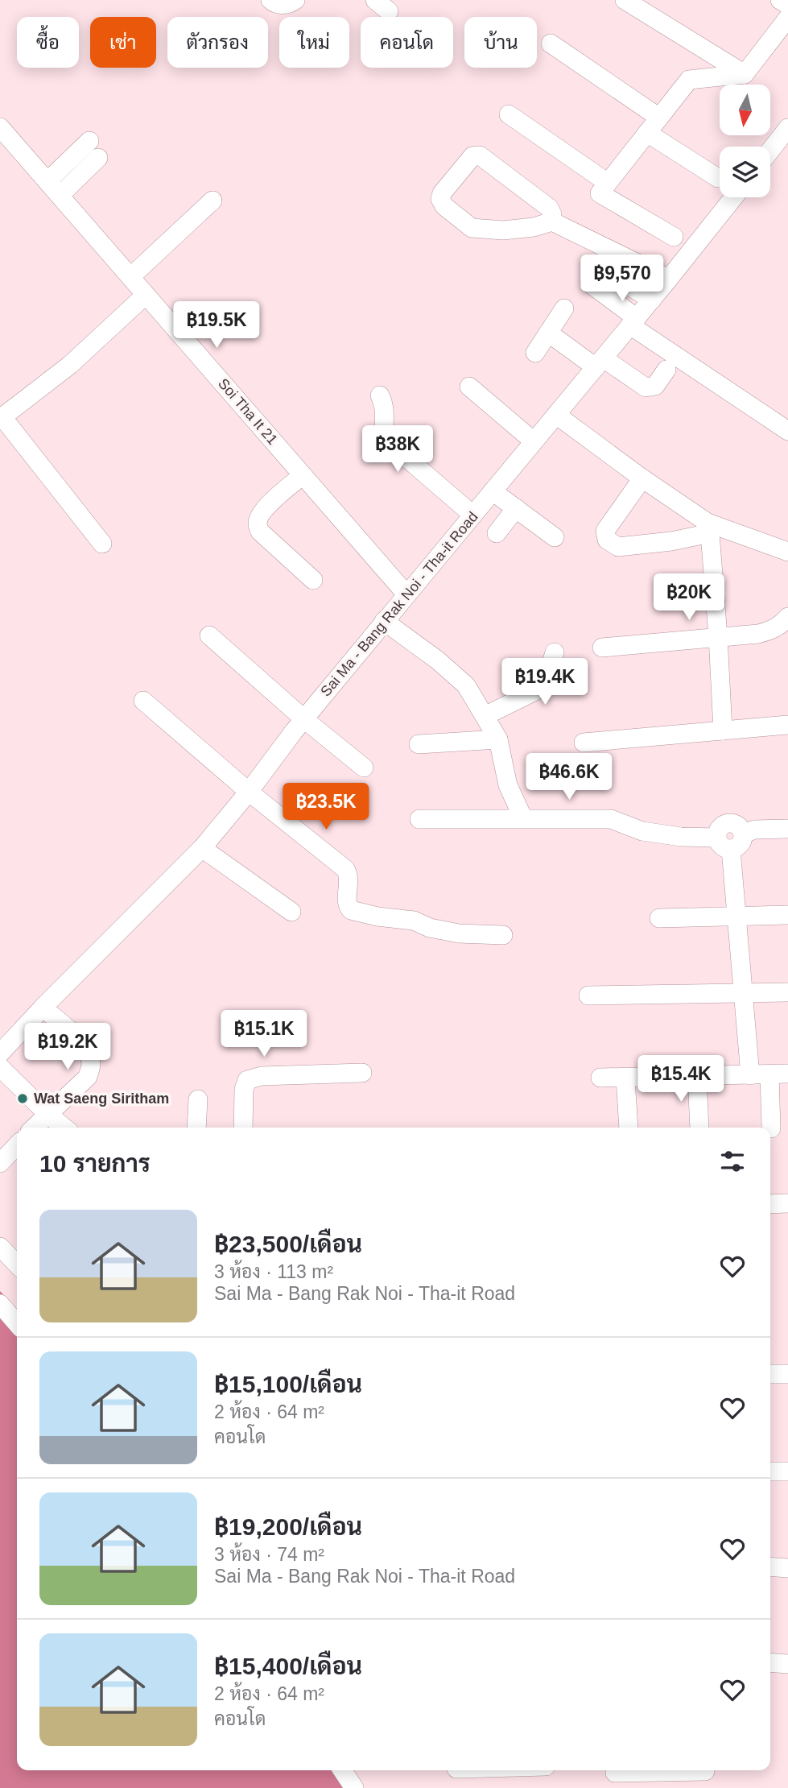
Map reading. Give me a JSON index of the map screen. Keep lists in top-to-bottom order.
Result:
{
  "streets": {
    "street": ["Soi Tha It 21", "Sai Ma - Bang Rak Noi - Tha-it Road"]
  },
  "crossings": [
    ["Soi Tha It 21", "Sai Ma - Bang Rak Noi - Tha-it Road"]
  ],
  "places": ["Wat Saeng Siritham"],
  "north": "bottom",
  "page": {
    "chip": [
      "ซื้อ",
      "เช่า",
      "ตัวกรอง",
      "ใหม่",
      "คอนโด",
      "บ้าน"
    ],
    "price": [
      "฿9,570",
      "฿19.5K",
      "฿38K",
      "฿20K",
      "฿19.4K",
      "฿46.6K",
      "฿23.5K",
      "฿15.1K",
      "฿19.2K",
      "฿15.4K"
    ],
    "heading": "10 รายการ",
    "list": [
      {
        "name": "฿23,500/เดือน",
        "note": "3 ห้อง · 113 m² · Sai Ma - Bang Rak Noi - Tha-it Road"
      },
      {
        "name": "฿15,100/เดือน",
        "note": "2 ห้อง · 64 m² · คอนโด"
      },
      {
        "name": "฿19,200/เดือน",
        "note": "3 ห้อง · 74 m² · Sai Ma - Bang Rak Noi - Tha-it Road"
      },
      {
        "name": "฿15,400/เดือน",
        "note": "2 ห้อง · 64 m² · คอนโด"
      }
    ]
  }
}
